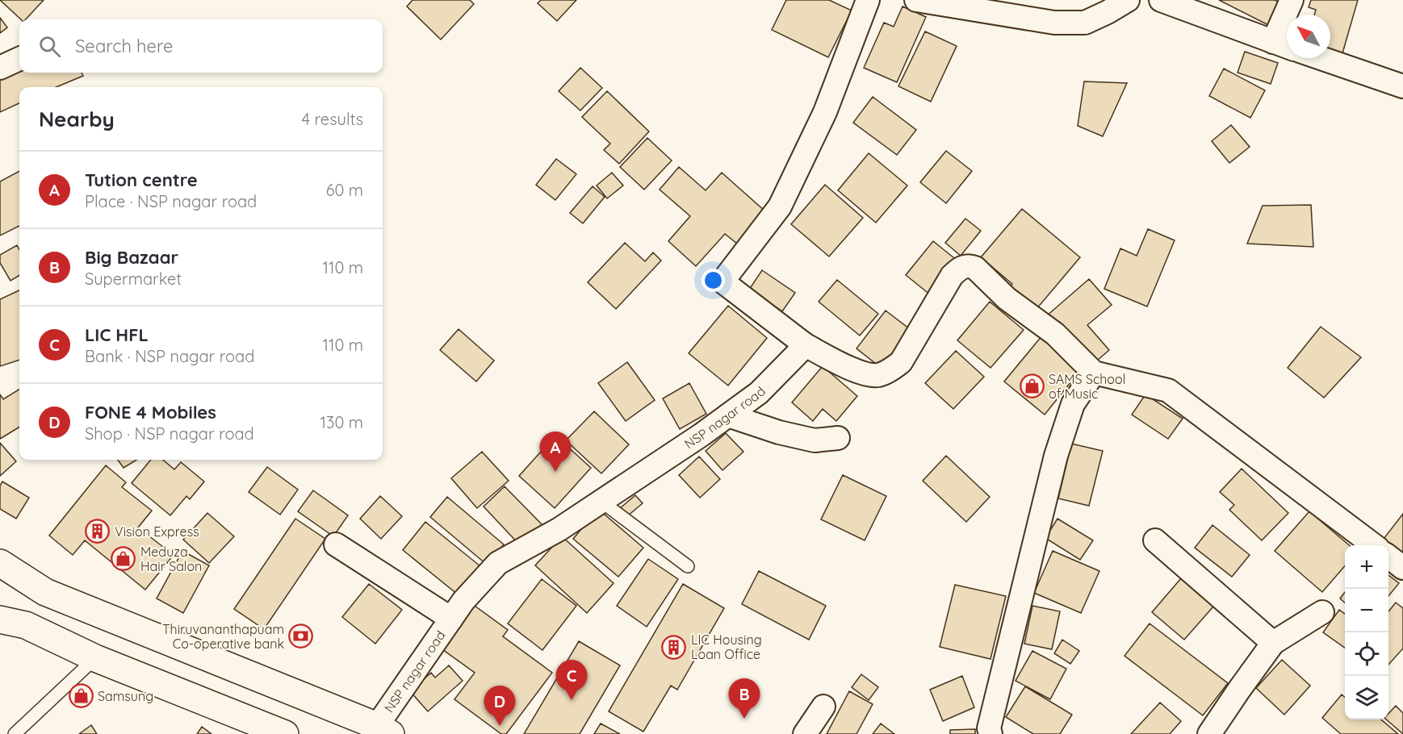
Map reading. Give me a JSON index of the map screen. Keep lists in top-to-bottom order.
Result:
{
  "streets": {
    "street": ["NSP nagar road"]
  },
  "places": {
    "shop": ["SAMS School of Music", "Meduza Hair Salon", "Samsung"],
    "building": ["Vision Express", "LIC Housing Loan Office"],
    "bank": ["Thiruvananthapuam Co-operative bank"]
  },
  "north": "top left",
  "page": {
    "search": "Search here",
    "heading": ["Nearby", "4 results"],
    "list": [
      {
        "mark": "A",
        "name": "Tution centre",
        "note": "Place · NSP nagar road",
        "value": "60 m"
      },
      {
        "mark": "B",
        "name": "Big Bazaar",
        "note": "Supermarket",
        "value": "110 m"
      },
      {
        "mark": "C",
        "name": "LIC HFL",
        "note": "Bank · NSP nagar road",
        "value": "110 m"
      },
      {
        "mark": "D",
        "name": "FONE 4 Mobiles",
        "note": "Shop · NSP nagar road",
        "value": "130 m"
      }
    ],
    "pins": [
      "A",
      "C",
      "B",
      "D"
    ],
    "map_buttons": ["+", "−"]
  }
}
